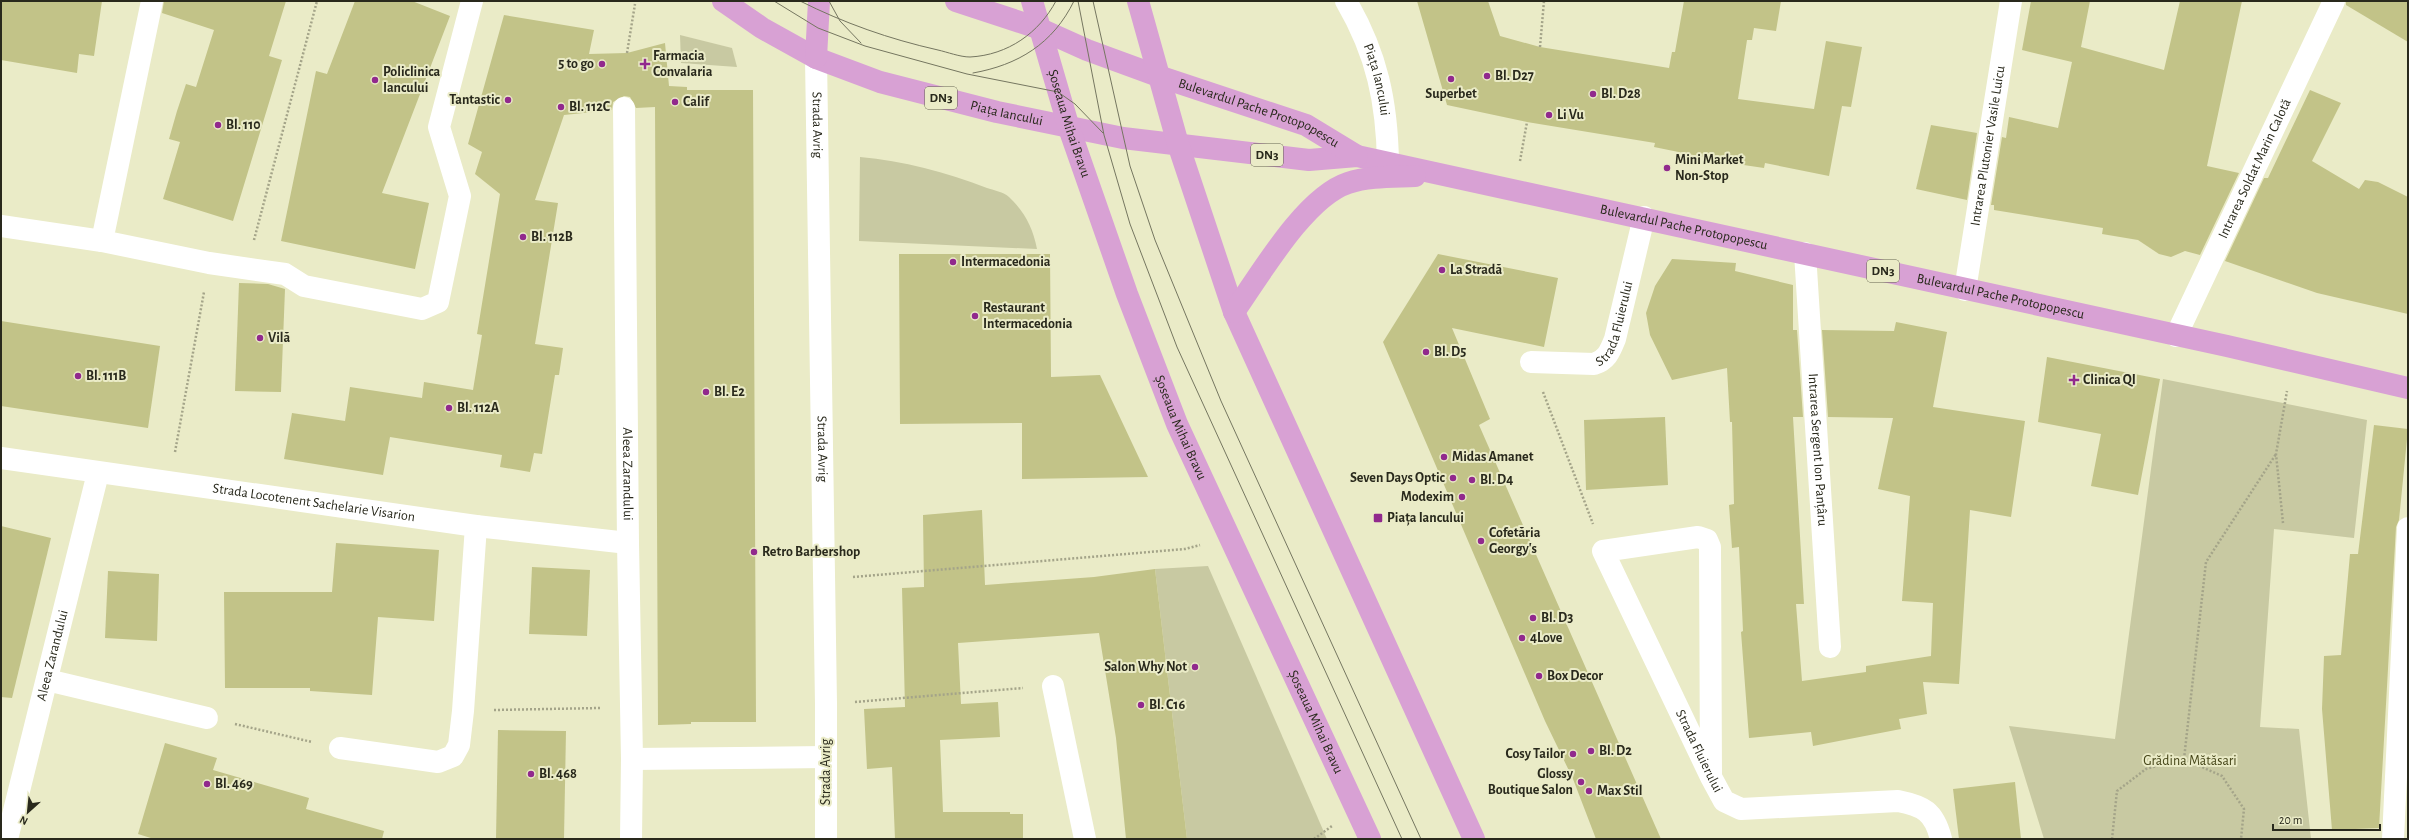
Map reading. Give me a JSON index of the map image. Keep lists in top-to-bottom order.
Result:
{
  "streets": {
    "main road": [
      "Piața Iancului",
      "DN3",
      "Bulevardul Pache Protopopescu",
      "Șoseaua Mihai Bravu"
    ],
    "street": [
      "Strada Avrig",
      "Intrarea Plutonier Vasile Luicu",
      "Intrarea Soldat Marin Calotă",
      "Strada Fluierului",
      "Intrarea Sergent Ion Panțâru",
      "Aleea Zarandului",
      "Strada Locotenent Sachelarie Visarion"
    ]
  },
  "crossings": [
    ["Piața Iancului", "DN3"],
    ["Piața Iancului", "Bulevardul Pache Protopopescu"],
    ["Piața Iancului", "Șoseaua Mihai Bravu"],
    ["Piața Iancului", "Strada Avrig"],
    ["DN3", "Bulevardul Pache Protopopescu"],
    ["DN3", "Șoseaua Mihai Bravu"],
    ["DN3", "Strada Avrig"],
    ["Bulevardul Pache Protopopescu", "Intrarea Plutonier Vasile Luicu"],
    ["Bulevardul Pache Protopopescu", "Intrarea Soldat Marin Calotă"],
    ["Bulevardul Pache Protopopescu", "Strada Fluierului"],
    ["Bulevardul Pache Protopopescu", "Intrarea Sergent Ion Panțâru"],
    ["Aleea Zarandului", "Strada Locotenent Sachelarie Visarion"]
  ],
  "parks": ["Grădina Mătăsari"],
  "places": {
    "other": [
      "5 to go",
      "Bl. D27",
      "Superbet",
      "Policlinica Iancului",
      "Bl. D28",
      "Tantastic",
      "Calif",
      "Bl. 112C",
      "Li Vu",
      "Bl. 110",
      "Mini Market Non-Stop",
      "Bl. 112B",
      "Intermacedonia",
      "La Stradă",
      "Restaurant Intermacedonia",
      "Vilă",
      "Bl. D5",
      "Bl. 111B",
      "Bl. E2",
      "Bl. 112A",
      "Midas Amanet",
      "Seven Days Optic",
      "Bl. D4",
      "Modexim",
      "Cofetăria Georgy's",
      "Retro Barbershop",
      "Bl. D3",
      "4Love",
      "Salon Why Not",
      "Box Decor",
      "Bl. C16",
      "Bl. D2",
      "Cosy Tailor",
      "Bl. 468",
      "Glossy Boutique Salon",
      "Bl. 469",
      "Max Stil"
    ],
    "health": ["Farmacia Convalaria", "Clinica QI"],
    "transit": ["Piața Iancului"]
  },
  "scale_bar": "20 m",
  "north": "bottom left"
}
